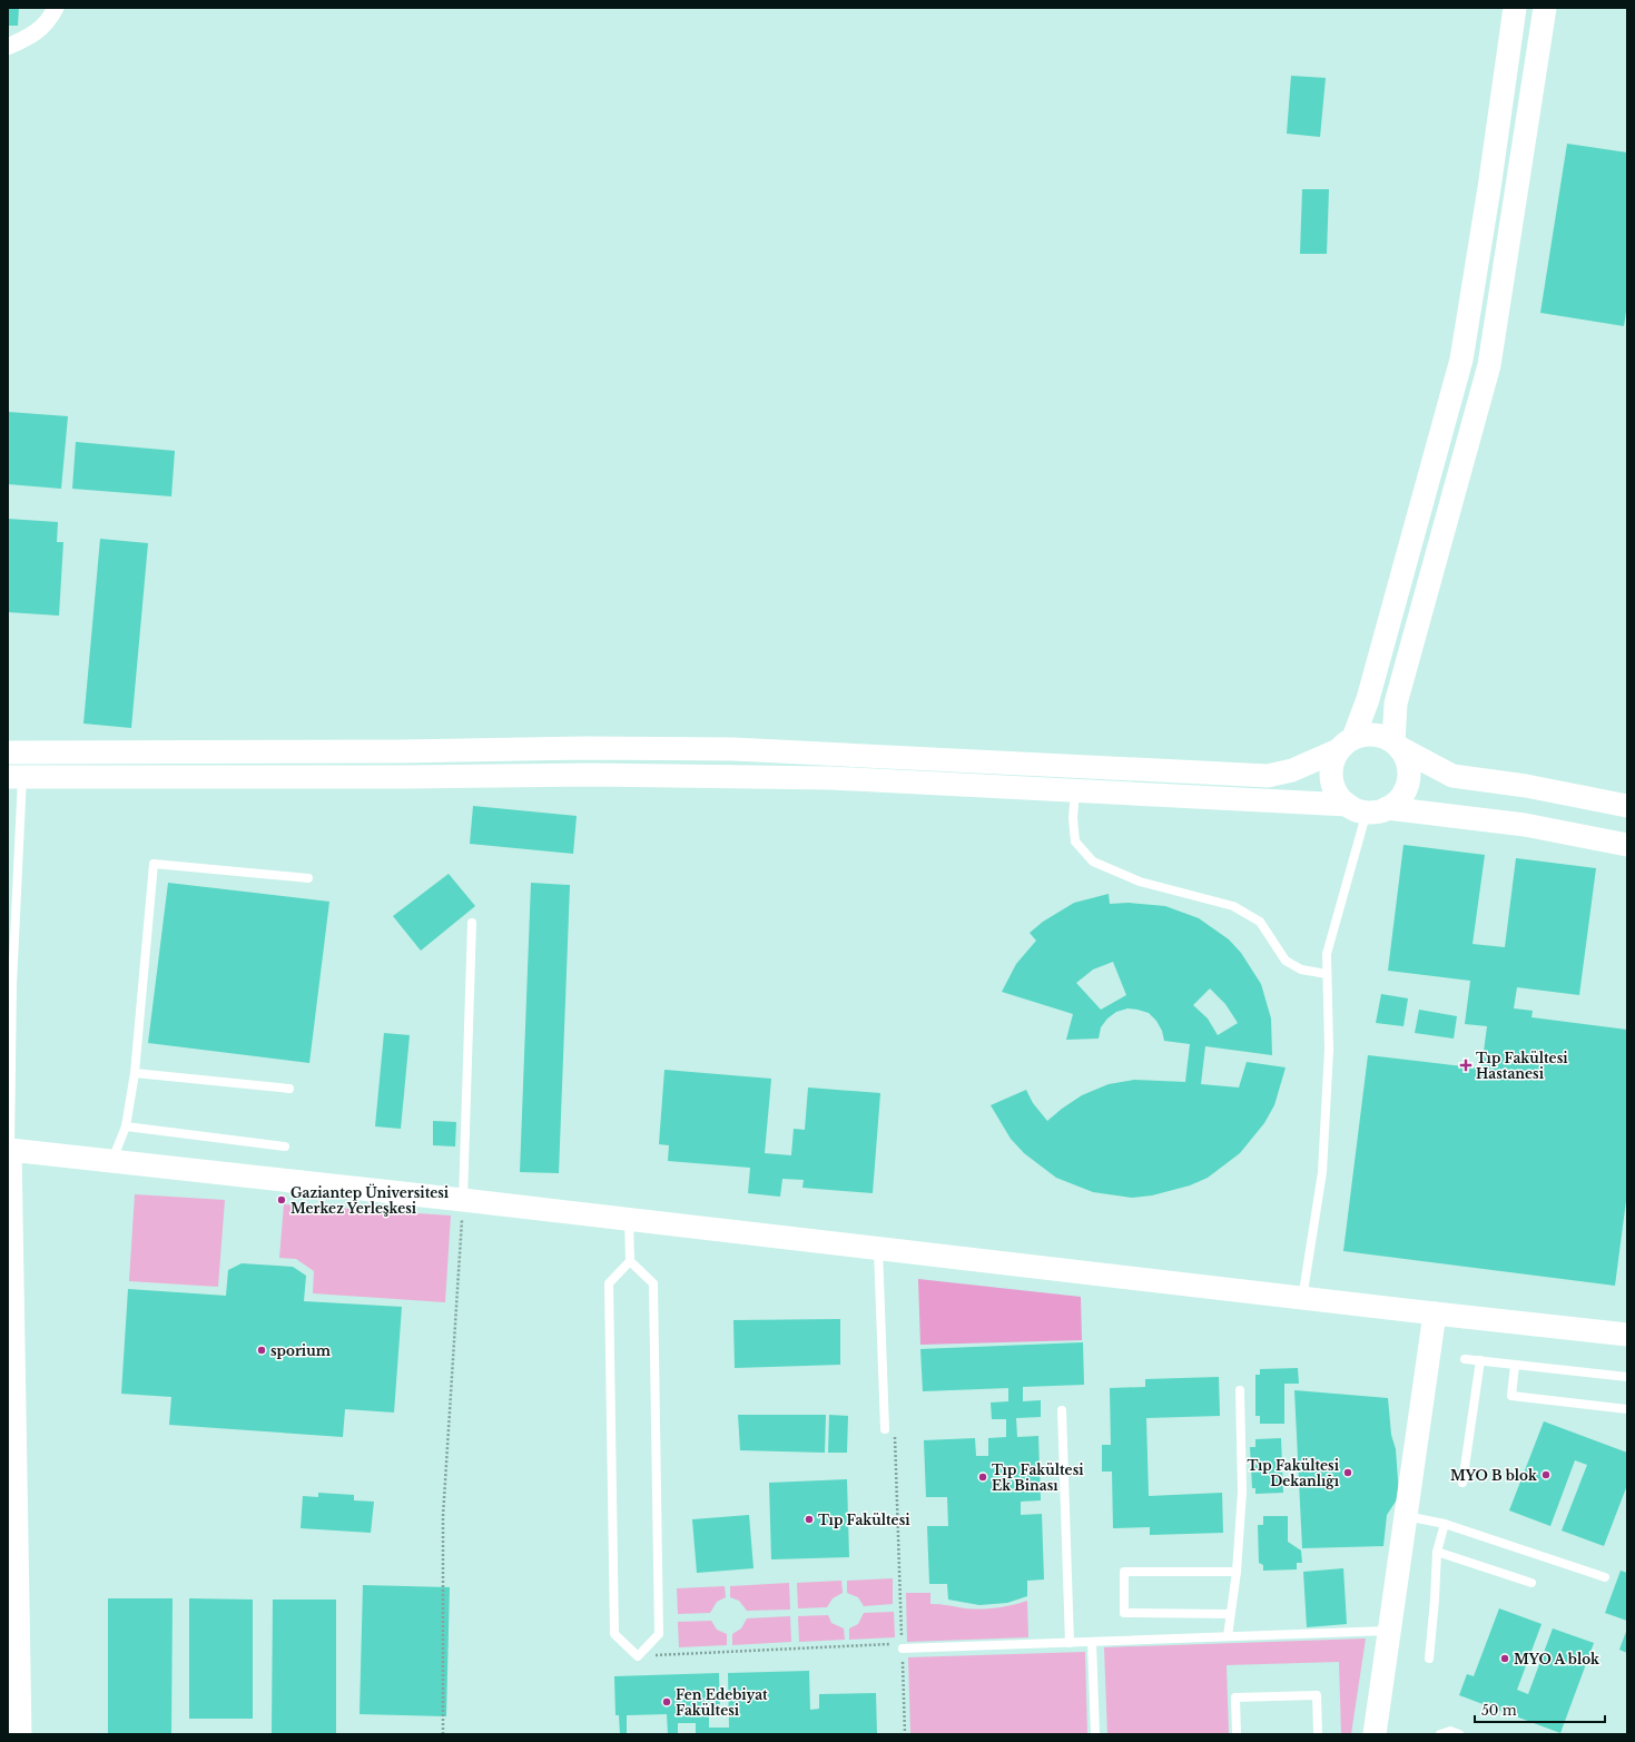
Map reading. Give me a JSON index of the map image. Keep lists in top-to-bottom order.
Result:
{
  "places": {
    "health": ["Tıp Fakültesi Hastanesi"],
    "other": [
      "Gaziantep Üniversitesi Merkez Yerleşkesi",
      "sporium",
      "Tıp Fakültesi Dekanlığı",
      "MYO B blok",
      "Tıp Fakültesi Ek Binası",
      "Tıp Fakültesi",
      "MYO A blok",
      "Fen Edebiyat Fakültesi"
    ]
  },
  "scale_bar": "50 m"
}
